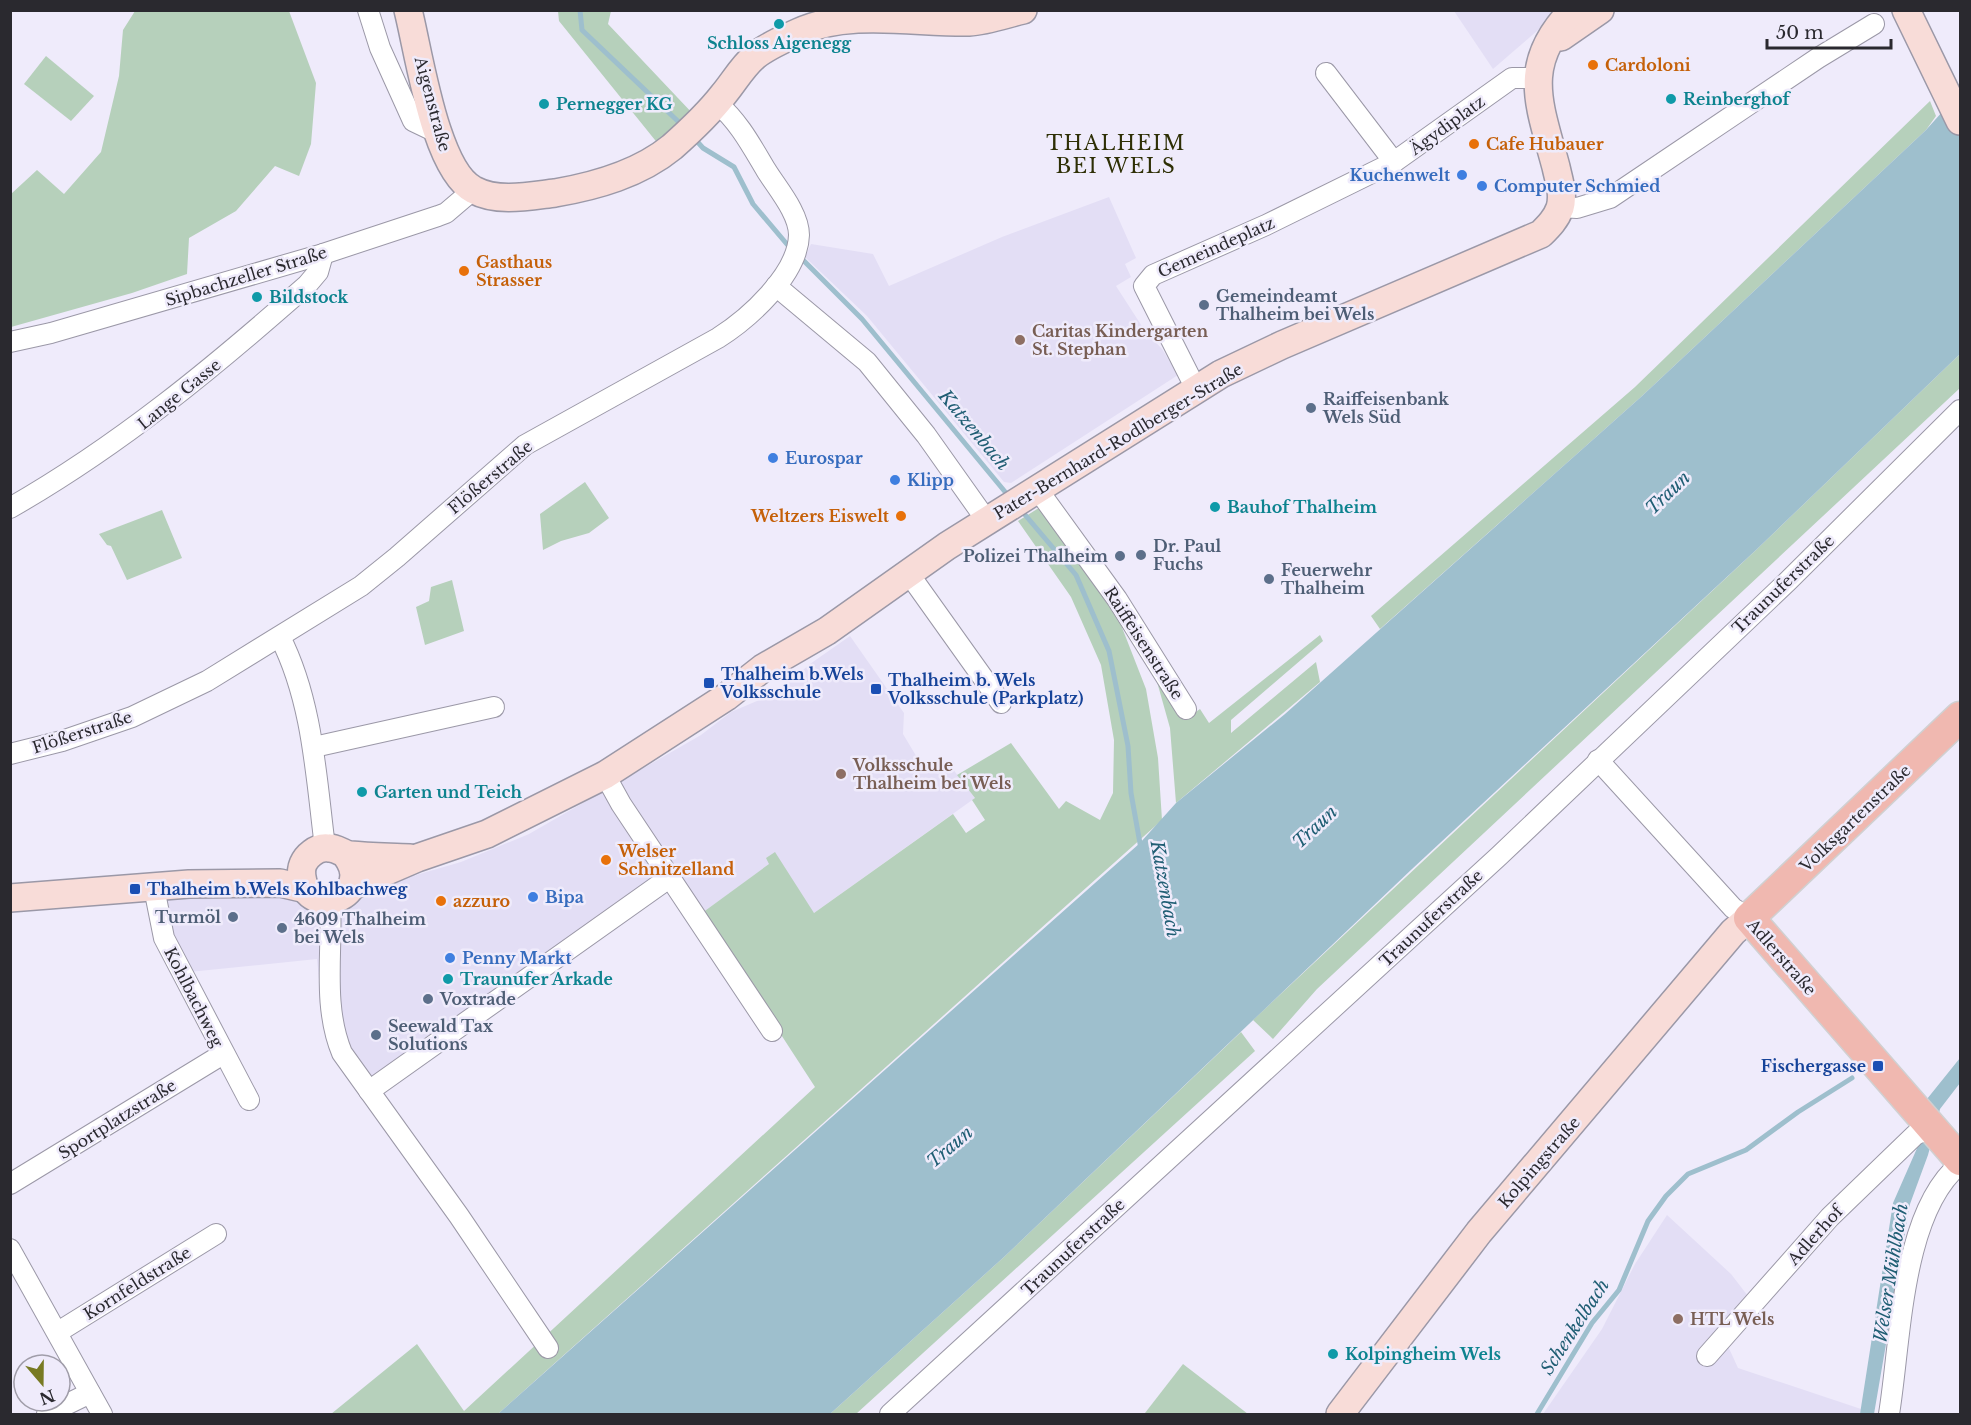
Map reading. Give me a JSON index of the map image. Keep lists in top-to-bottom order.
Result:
{
  "streets": {
    "main road": [
      "Aigenstraße",
      "Pater-Bernhard-Rodlberger-Straße",
      "Volksgartenstraße",
      "Adlerstraße",
      "Kolpingstraße"
    ],
    "street": [
      "Ägydiplatz",
      "Gemeindeplatz",
      "Sipbachzeller Straße",
      "Lange Gasse",
      "Flößerstraße",
      "Traunuferstraße",
      "Raiffeisenstraße",
      "Kohlbachweg",
      "Sportplatzstraße",
      "Adlerhof",
      "Kornfeldstraße"
    ]
  },
  "crossings": [
    ["Aigenstraße", "Sipbachzeller Straße"],
    ["Ägydiplatz", "Gemeindeplatz"],
    ["Gemeindeplatz", "Pater-Bernhard-Rodlberger-Straße"],
    ["Sipbachzeller Straße", "Lange Gasse"],
    ["Pater-Bernhard-Rodlberger-Straße", "Flößerstraße"],
    ["Pater-Bernhard-Rodlberger-Straße", "Raiffeisenstraße"],
    ["Pater-Bernhard-Rodlberger-Straße", "Kohlbachweg"],
    ["Traunuferstraße", "Adlerstraße"],
    ["Volksgartenstraße", "Adlerstraße"],
    ["Volksgartenstraße", "Kolpingstraße"],
    ["Adlerstraße", "Kolpingstraße"],
    ["Adlerstraße", "Adlerhof"],
    ["Kohlbachweg", "Sportplatzstraße"]
  ],
  "districts": ["THALHEIM BEI WELS"],
  "water": [
    "Katzenbach",
    "Traun",
    "Welser Mühlbach",
    "Schenkelbach"
  ],
  "places": {
    "other": [
      "Schloss Aigenegg",
      "Cardoloni",
      "Reinberghof",
      "Pernegger KG",
      "Cafe Hubauer",
      "Kuchenwelt",
      "Computer Schmied",
      "Gasthaus Strasser",
      "Bildstock",
      "Gemeindeamt Thalheim bei Wels",
      "Caritas Kindergarten St. Stephan",
      "Raiffeisenbank Wels Süd",
      "Eurospar",
      "Klipp",
      "Bauhof Thalheim",
      "Weltzers Eiswelt",
      "Dr. Paul Fuchs",
      "Polizei Thalheim",
      "Feuerwehr Thalheim",
      "Volksschule Thalheim bei Wels",
      "Garten und Teich",
      "Welser Schnitzelland",
      "Bipa",
      "azzuro",
      "Turmöl",
      "4609 Thalheim bei Wels",
      "Penny Markt",
      "Traunufer Arkade",
      "Voxtrade",
      "Seewald Tax Solutions",
      "HTL Wels",
      "Kolpingheim Wels"
    ],
    "transit": [
      "Thalheim b.Wels Volksschule",
      "Thalheim b. Wels Volksschule (Parkplatz)",
      "Thalheim b.Wels Kohlbachweg",
      "Fischergasse"
    ]
  },
  "scale_bar": "50 m",
  "north": "bottom"
}
